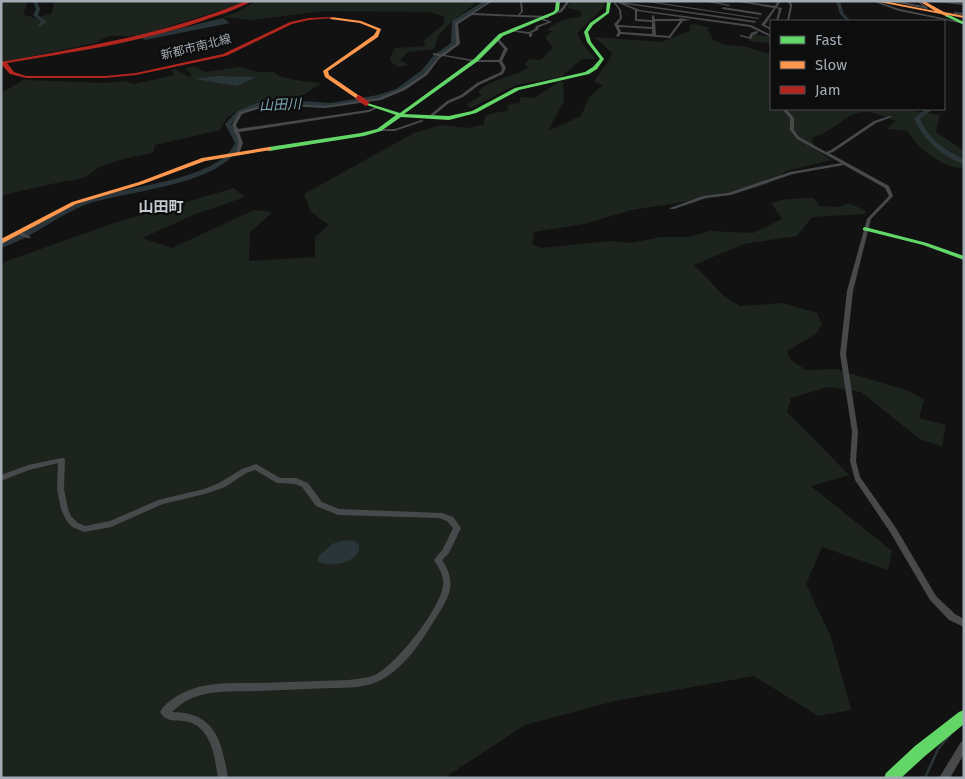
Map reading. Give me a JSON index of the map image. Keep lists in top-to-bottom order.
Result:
{
  "streets": {
    "main road": ["新都市南北線"]
  },
  "districts": ["山田町"],
  "water": ["山田川"],
  "legend": ["Fast", "Slow", "Jam"]
}
